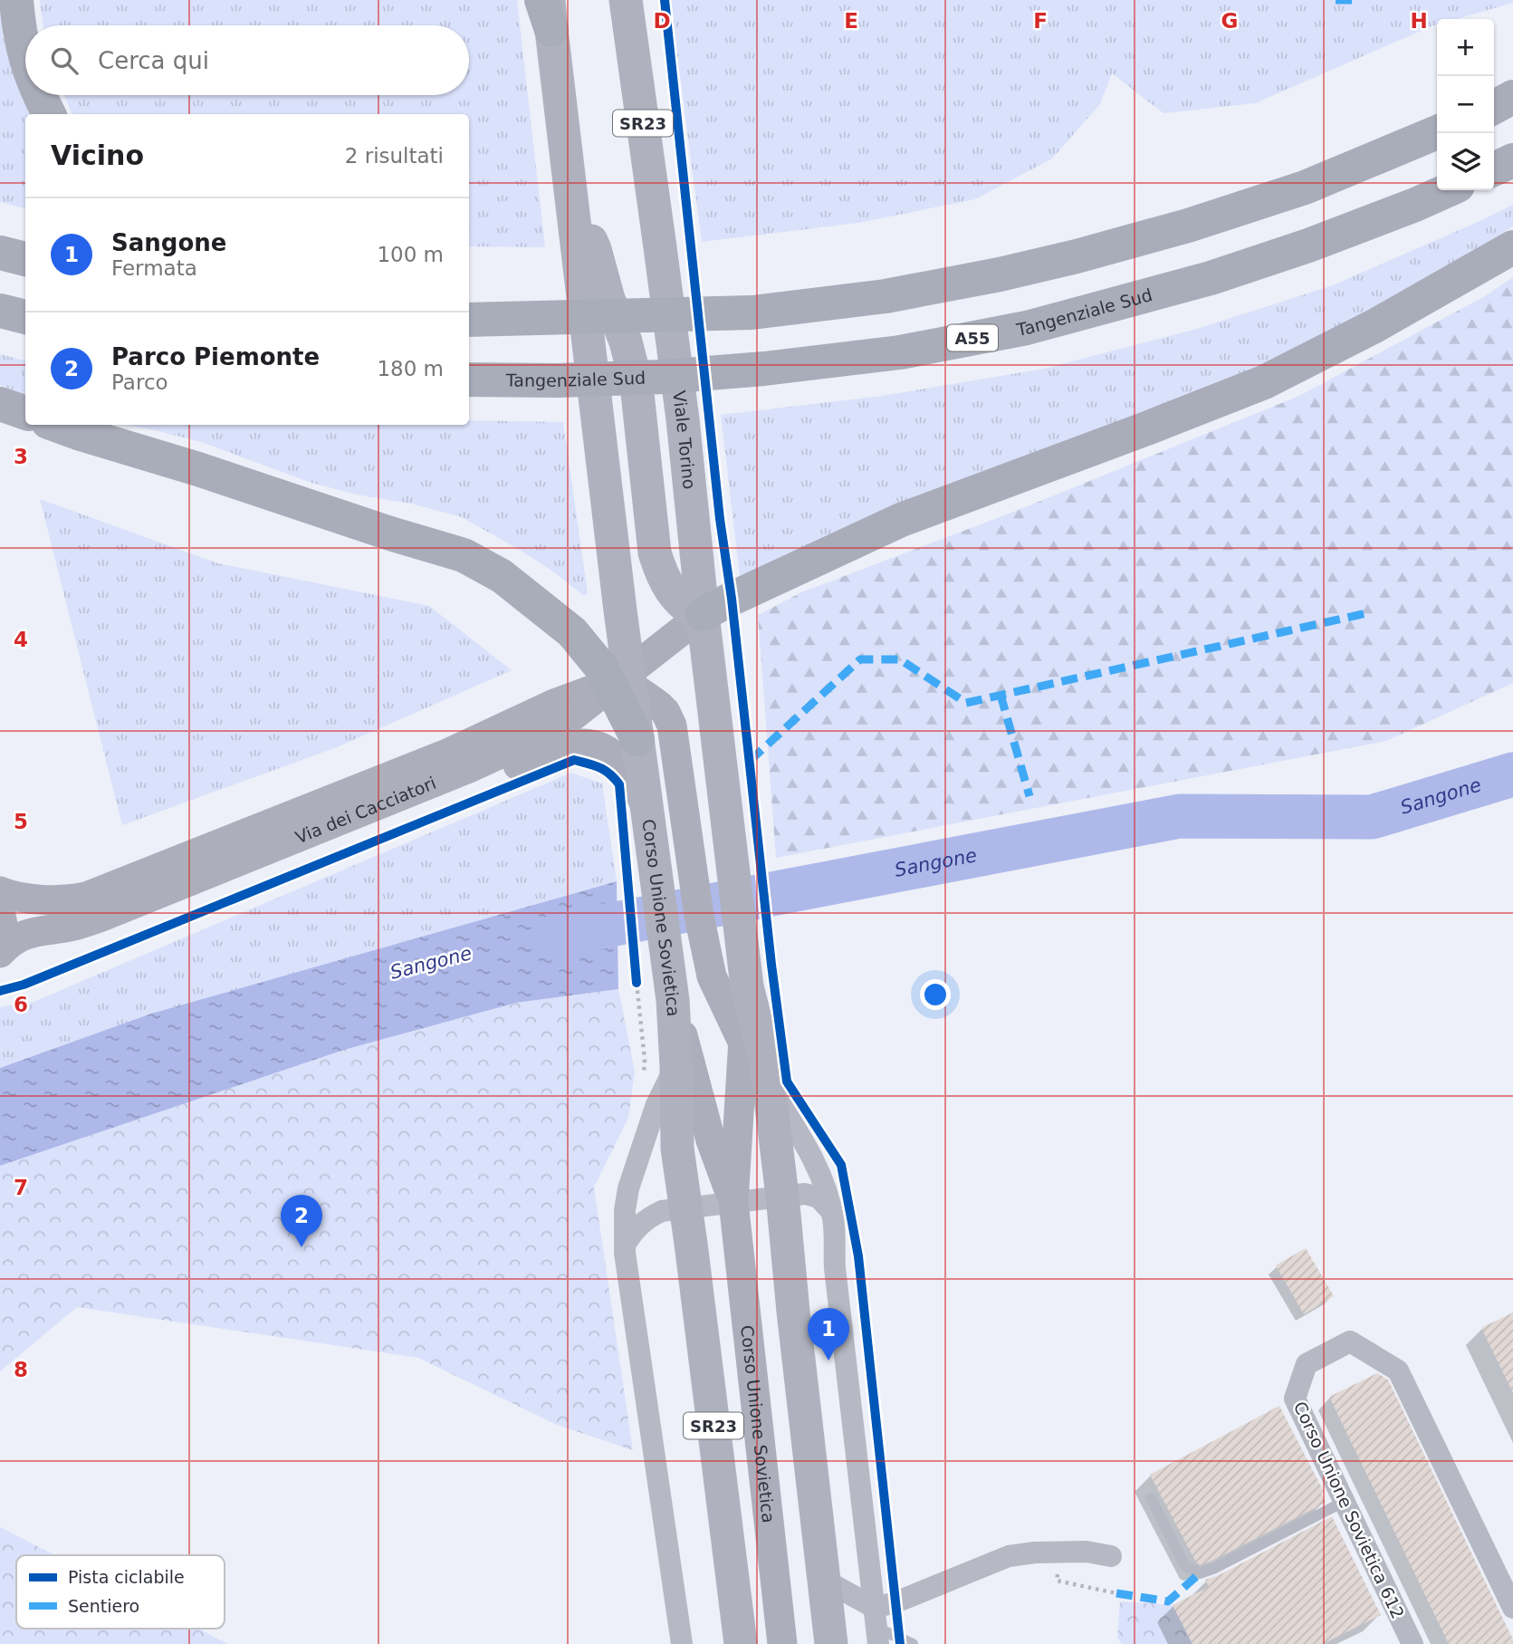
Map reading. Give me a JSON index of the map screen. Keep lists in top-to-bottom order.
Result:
{
  "streets": {
    "highway": ["Tangenziale Sud", "A55"],
    "main road": ["SR23", "Viale Torino", "Corso Unione Sovietica"],
    "street": ["Via dei Cacciatori", "Corso Unione Sovietica 612"]
  },
  "crossings": [
    ["SR23", "Viale Torino"],
    ["SR23", "Corso Unione Sovietica"],
    ["Viale Torino", "Via dei Cacciatori"]
  ],
  "water": ["Sangone"],
  "legend": ["Pista ciclabile", "Sentiero"],
  "page": {
    "map_buttons": ["+", "−"],
    "search": "Cerca qui",
    "heading": ["Vicino", "2 risultati"],
    "list": [
      {
        "mark": "1",
        "name": "Sangone",
        "note": "Fermata",
        "value": "100 m"
      },
      {
        "mark": "2",
        "name": "Parco Piemonte",
        "note": "Parco",
        "value": "180 m"
      }
    ],
    "pins": ["2", "1"]
  },
  "grid": {
    "columns": [
      "D",
      "E",
      "F",
      "G",
      "H"
    ],
    "rows": [
      "3",
      "4",
      "5",
      "6",
      "7",
      "8"
    ]
  }
}
